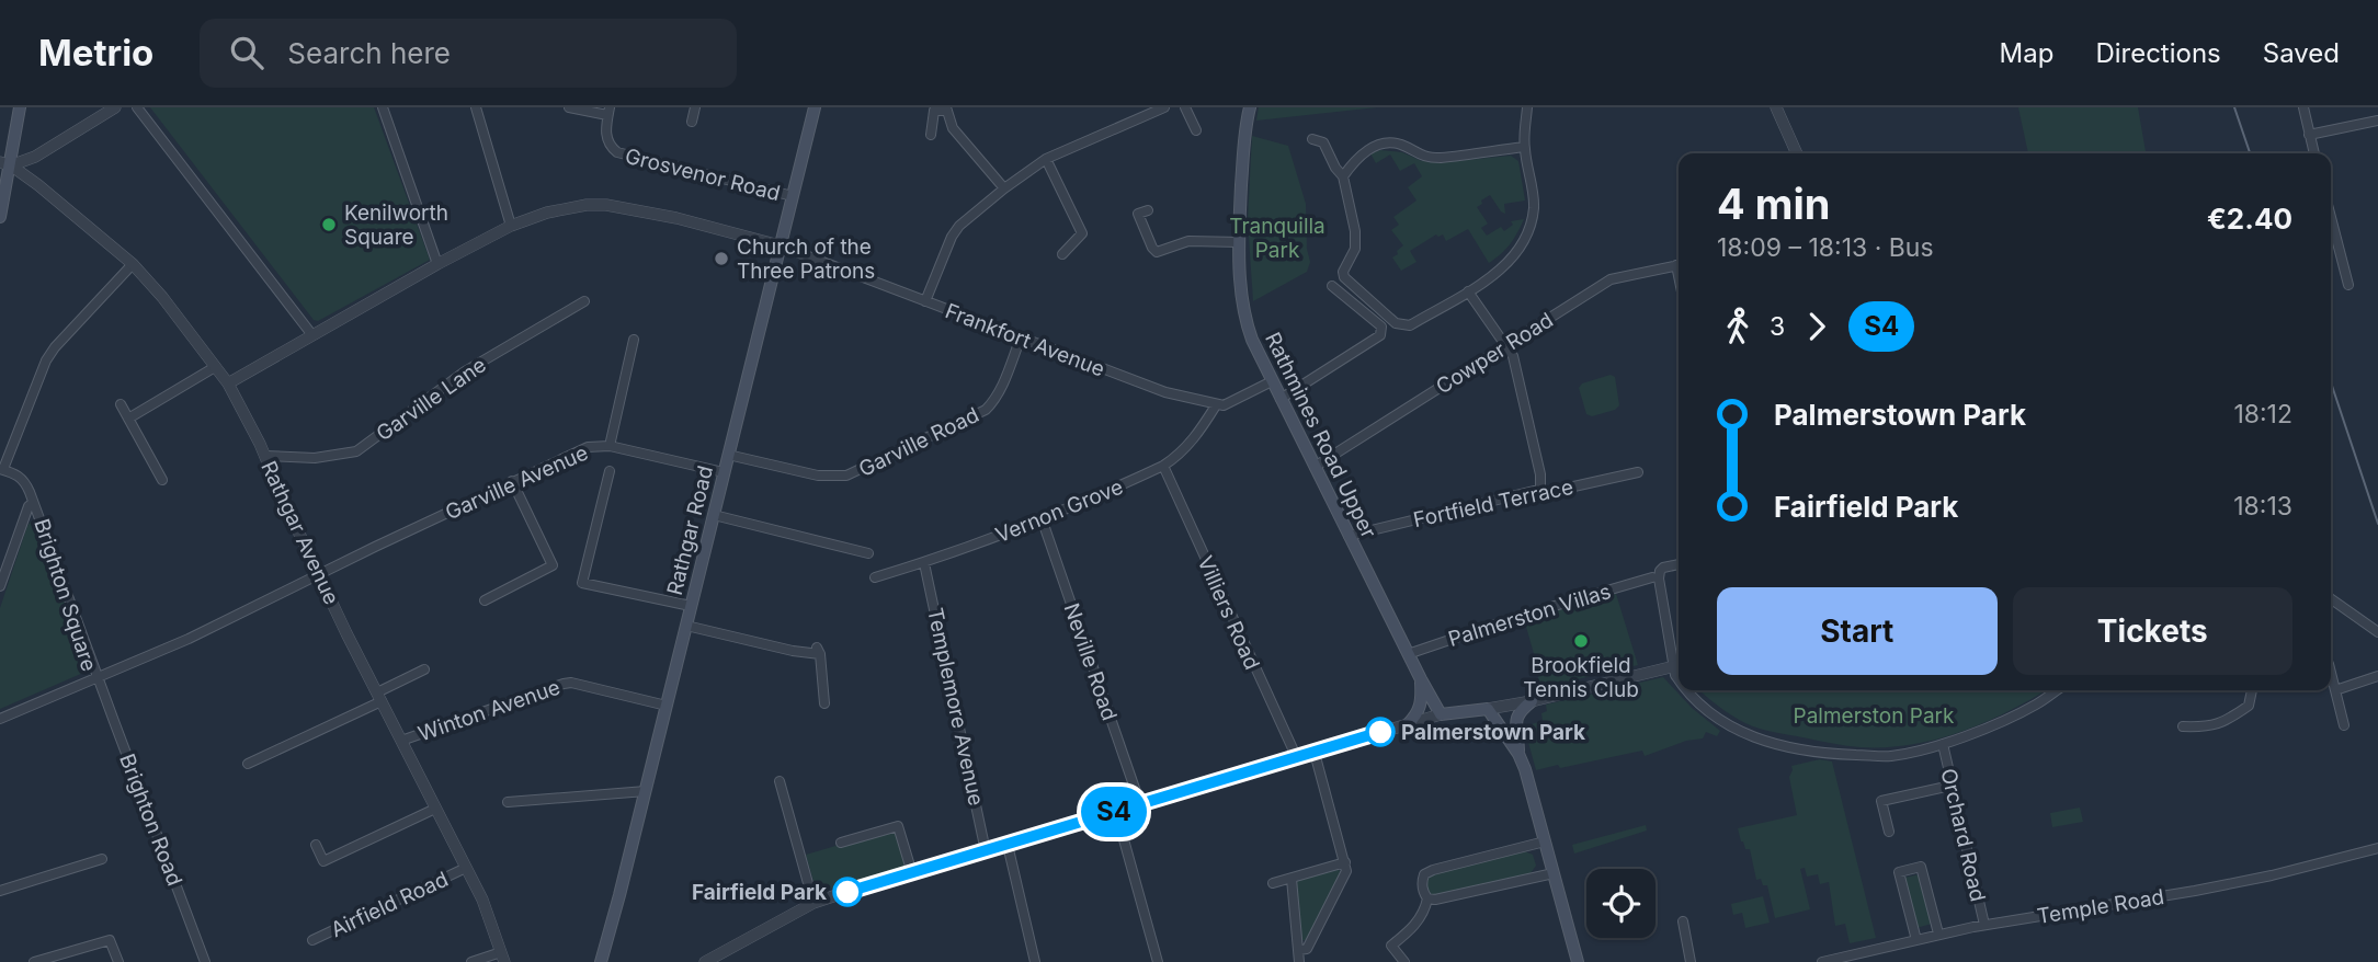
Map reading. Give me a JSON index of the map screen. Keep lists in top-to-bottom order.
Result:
{
  "streets": {
    "main road": ["Rathmines Road Upper", "Rathgar Road"],
    "street": [
      "Grosvenor Road",
      "Frankfort Avenue",
      "Cowper Road",
      "Garville Lane",
      "Garville Road",
      "Garville Avenue",
      "Fortfield Terrace",
      "Vernon Grove",
      "Rathgar Avenue",
      "Brighton Square",
      "Villiers Road",
      "Palmerston Villas",
      "Neville Road",
      "Templemore Avenue",
      "Winton Avenue",
      "Brighton Road",
      "Orchard Road",
      "Airfield Road",
      "Temple Road"
    ]
  },
  "crossings": [
    ["Grosvenor Road", "Rathgar Road"],
    ["Frankfort Avenue", "Garville Road"],
    ["Frankfort Avenue", "Vernon Grove"],
    ["Frankfort Avenue", "Rathgar Road"],
    ["Cowper Road", "Rathmines Road Upper"],
    ["Garville Lane", "Rathgar Avenue"],
    ["Rathmines Road Upper", "Fortfield Terrace"],
    ["Rathmines Road Upper", "Palmerston Villas"],
    ["Garville Road", "Rathgar Road"],
    ["Garville Avenue", "Rathgar Road"],
    ["Garville Avenue", "Rathgar Avenue"],
    ["Garville Avenue", "Brighton Square"],
    ["Garville Avenue", "Brighton Road"],
    ["Vernon Grove", "Villiers Road"],
    ["Vernon Grove", "Neville Road"],
    ["Vernon Grove", "Templemore Avenue"],
    ["Rathgar Road", "Winton Avenue"],
    ["Rathgar Avenue", "Winton Avenue"],
    ["Rathgar Avenue", "Airfield Road"],
    ["Brighton Square", "Brighton Road"],
    ["Orchard Road", "Temple Road"]
  ],
  "parks": ["Tranquilla Park", "Palmerston Park"],
  "places": [
    "Kenilworth Square",
    "Church of the Three Patrons",
    "Brookfield Tennis Club",
    "Palmerstown Park",
    "Fairfield Park"
  ],
  "lines": ["bus line S4"],
  "page": {
    "header": "Metrio",
    "search": "Search here",
    "nav": ["Map", "Directions", "Saved"],
    "on_map": "S4",
    "heading": ["4 min", "18:09 – 18:13 · Bus", "€2.40"],
    "legs": ["3", "S4"],
    "list": [
      {
        "name": "Palmerstown Park",
        "value": "18:12"
      },
      {
        "name": "Fairfield Park",
        "value": "18:13"
      }
    ],
    "buttons": ["Start", "Tickets"]
  }
}
